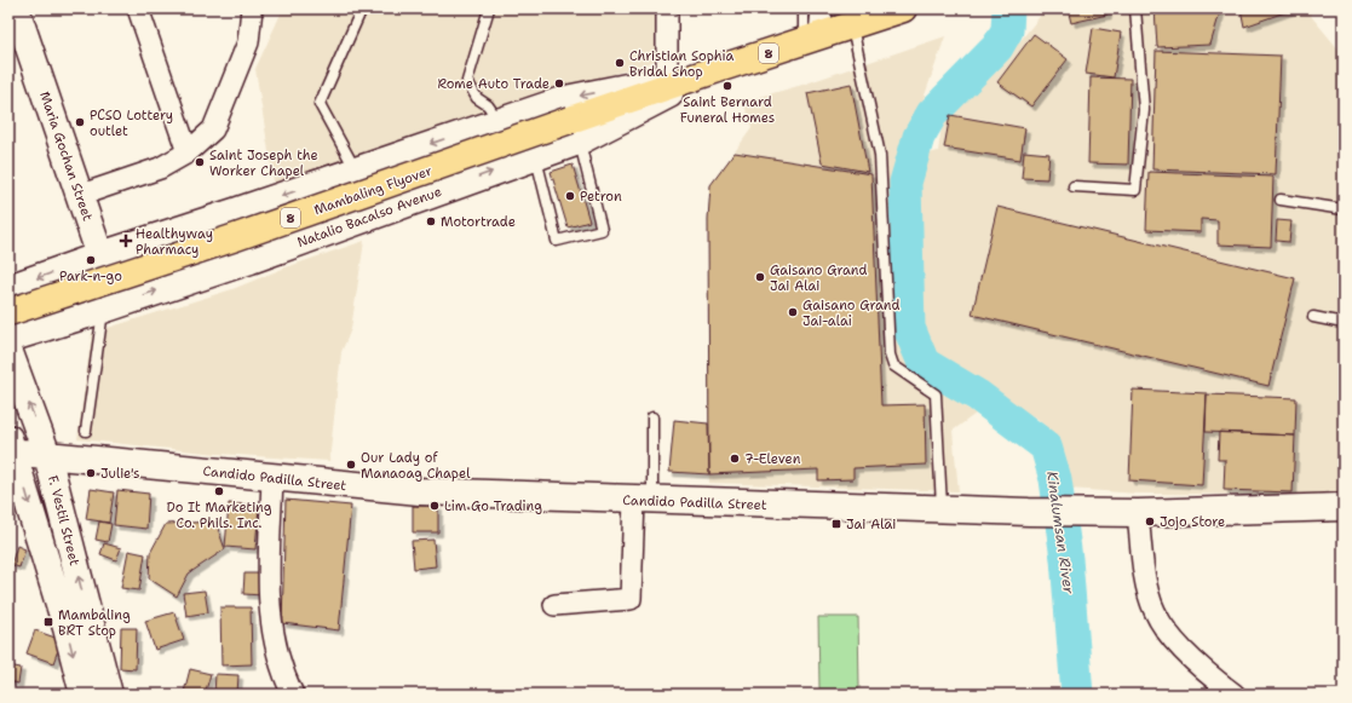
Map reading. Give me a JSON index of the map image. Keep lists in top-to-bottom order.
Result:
{
  "streets": {
    "main road": [
      "8",
      "Maria Gochan Street",
      "Mambaling Flyover",
      "Natalio Bacalso Avenue",
      "Candido Padilla Street",
      "F. Vestil Street"
    ]
  },
  "crossings": [
    ["Maria Gochan Street", "Natalio Bacalso Avenue"],
    ["Mambaling Flyover", "Natalio Bacalso Avenue"],
    ["Candido Padilla Street", "F. Vestil Street"]
  ],
  "water": ["Kinalumsan River"],
  "places": {
    "other": [
      "Christian Sophia Bridal Shop",
      "Rome Auto Trade",
      "Saint Bernard Funeral Homes",
      "PCSO Lottery outlet",
      "Saint Joseph the Worker Chapel",
      "Petron",
      "Motortrade",
      "Park-n-go",
      "Gaisano Grand Jai Alai",
      "Gaisano Grand Jai-alai",
      "7-Eleven",
      "Our Lady of Manaoag Chapel",
      "Julie's",
      "Do It Marketing Co. Phils. Inc.",
      "Lim Go Trading",
      "Jojo Store"
    ],
    "health": ["Healthyway Pharmacy"],
    "transit": ["Jai Alai", "Mambaling BRT Stop"]
  }
}
